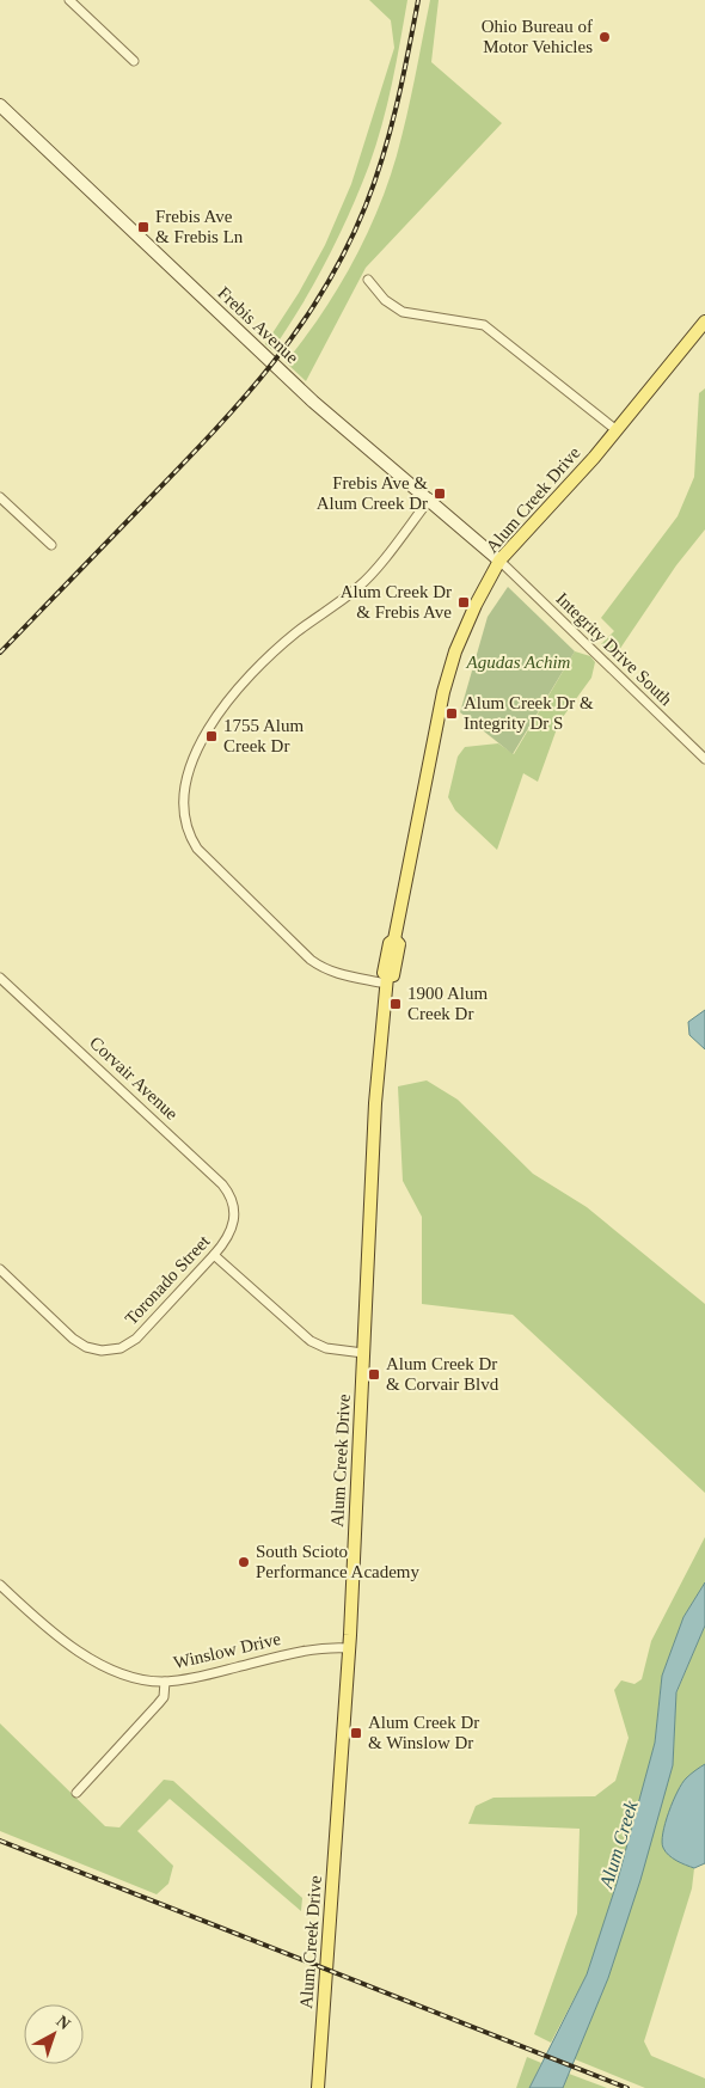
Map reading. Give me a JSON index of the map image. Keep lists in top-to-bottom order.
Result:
{
  "streets": {
    "main road": ["Frebis Avenue", "Alum Creek Drive"],
    "street": [
      "Integrity Drive South",
      "Corvair Avenue",
      "Toronado Street",
      "Winslow Drive"
    ]
  },
  "crossings": [
    ["Frebis Avenue", "Alum Creek Drive"],
    ["Frebis Avenue", "Integrity Drive South"],
    ["Alum Creek Drive", "Integrity Drive South"],
    ["Alum Creek Drive", "Winslow Drive"],
    ["Corvair Avenue", "Toronado Street"]
  ],
  "water": ["Alum Creek"],
  "parks": ["Agudas Achim"],
  "places": {
    "other": ["Ohio Bureau of Motor Vehicles", "South Scioto Performance Academy"],
    "transit": [
      "Frebis Ave & Frebis Ln",
      "Frebis Ave & Alum Creek Dr",
      "Alum Creek Dr & Frebis Ave",
      "Alum Creek Dr & Integrity Dr S",
      "1755 Alum Creek Dr",
      "1900 Alum Creek Dr",
      "Alum Creek Dr & Corvair Blvd",
      "Alum Creek Dr & Winslow Dr"
    ]
  },
  "north": "top right"
}
